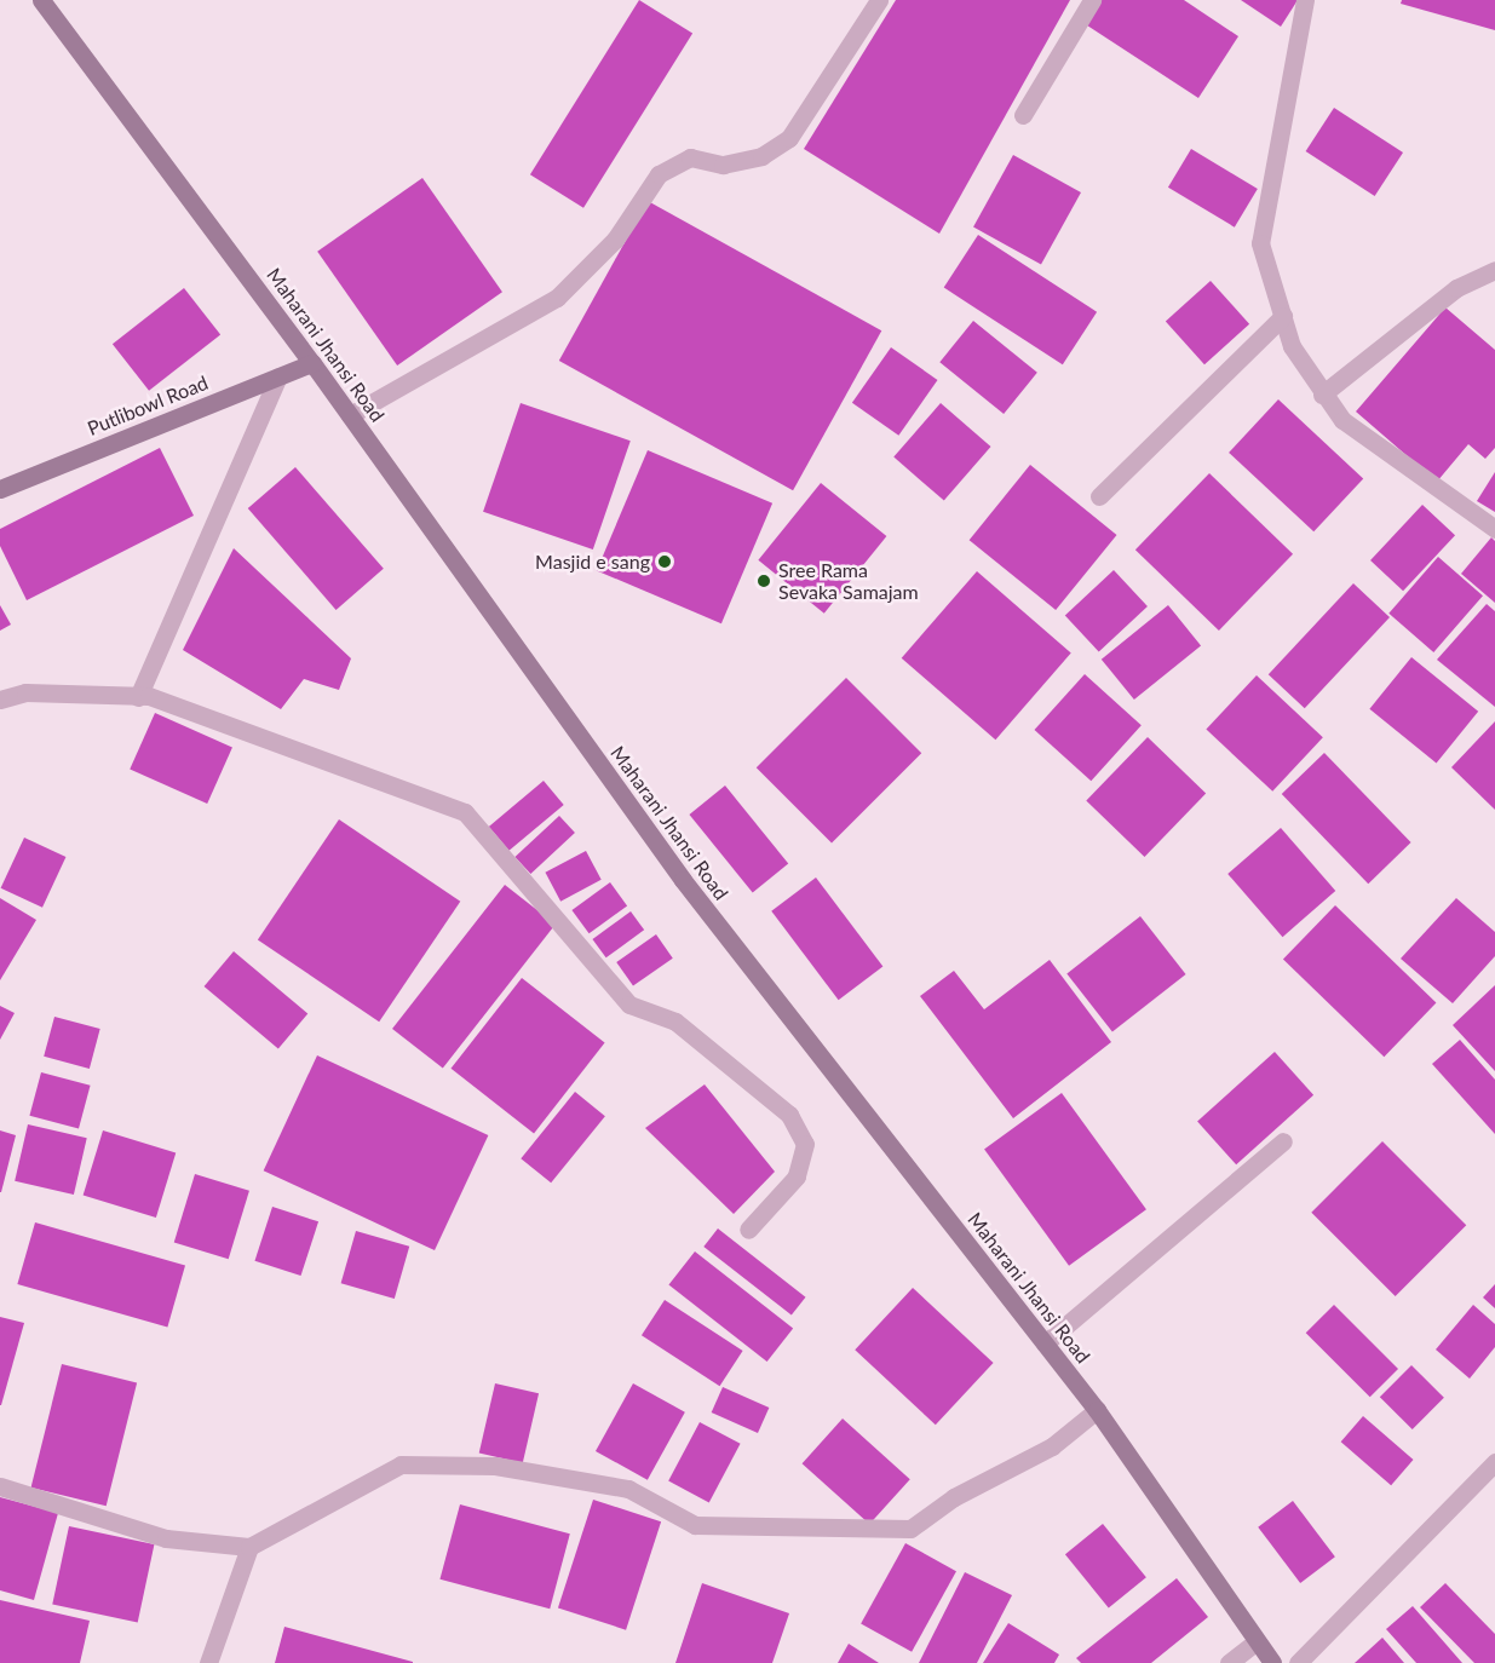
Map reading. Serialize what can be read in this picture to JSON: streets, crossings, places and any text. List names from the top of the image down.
{
  "streets": {
    "street": ["Maharani Jhansi Road", "Putlibowl Road"]
  },
  "crossings": [
    ["Maharani Jhansi Road", "Putlibowl Road"]
  ],
  "places": ["Masjid e sang", "Sree Rama Sevaka Samajam"]
}
